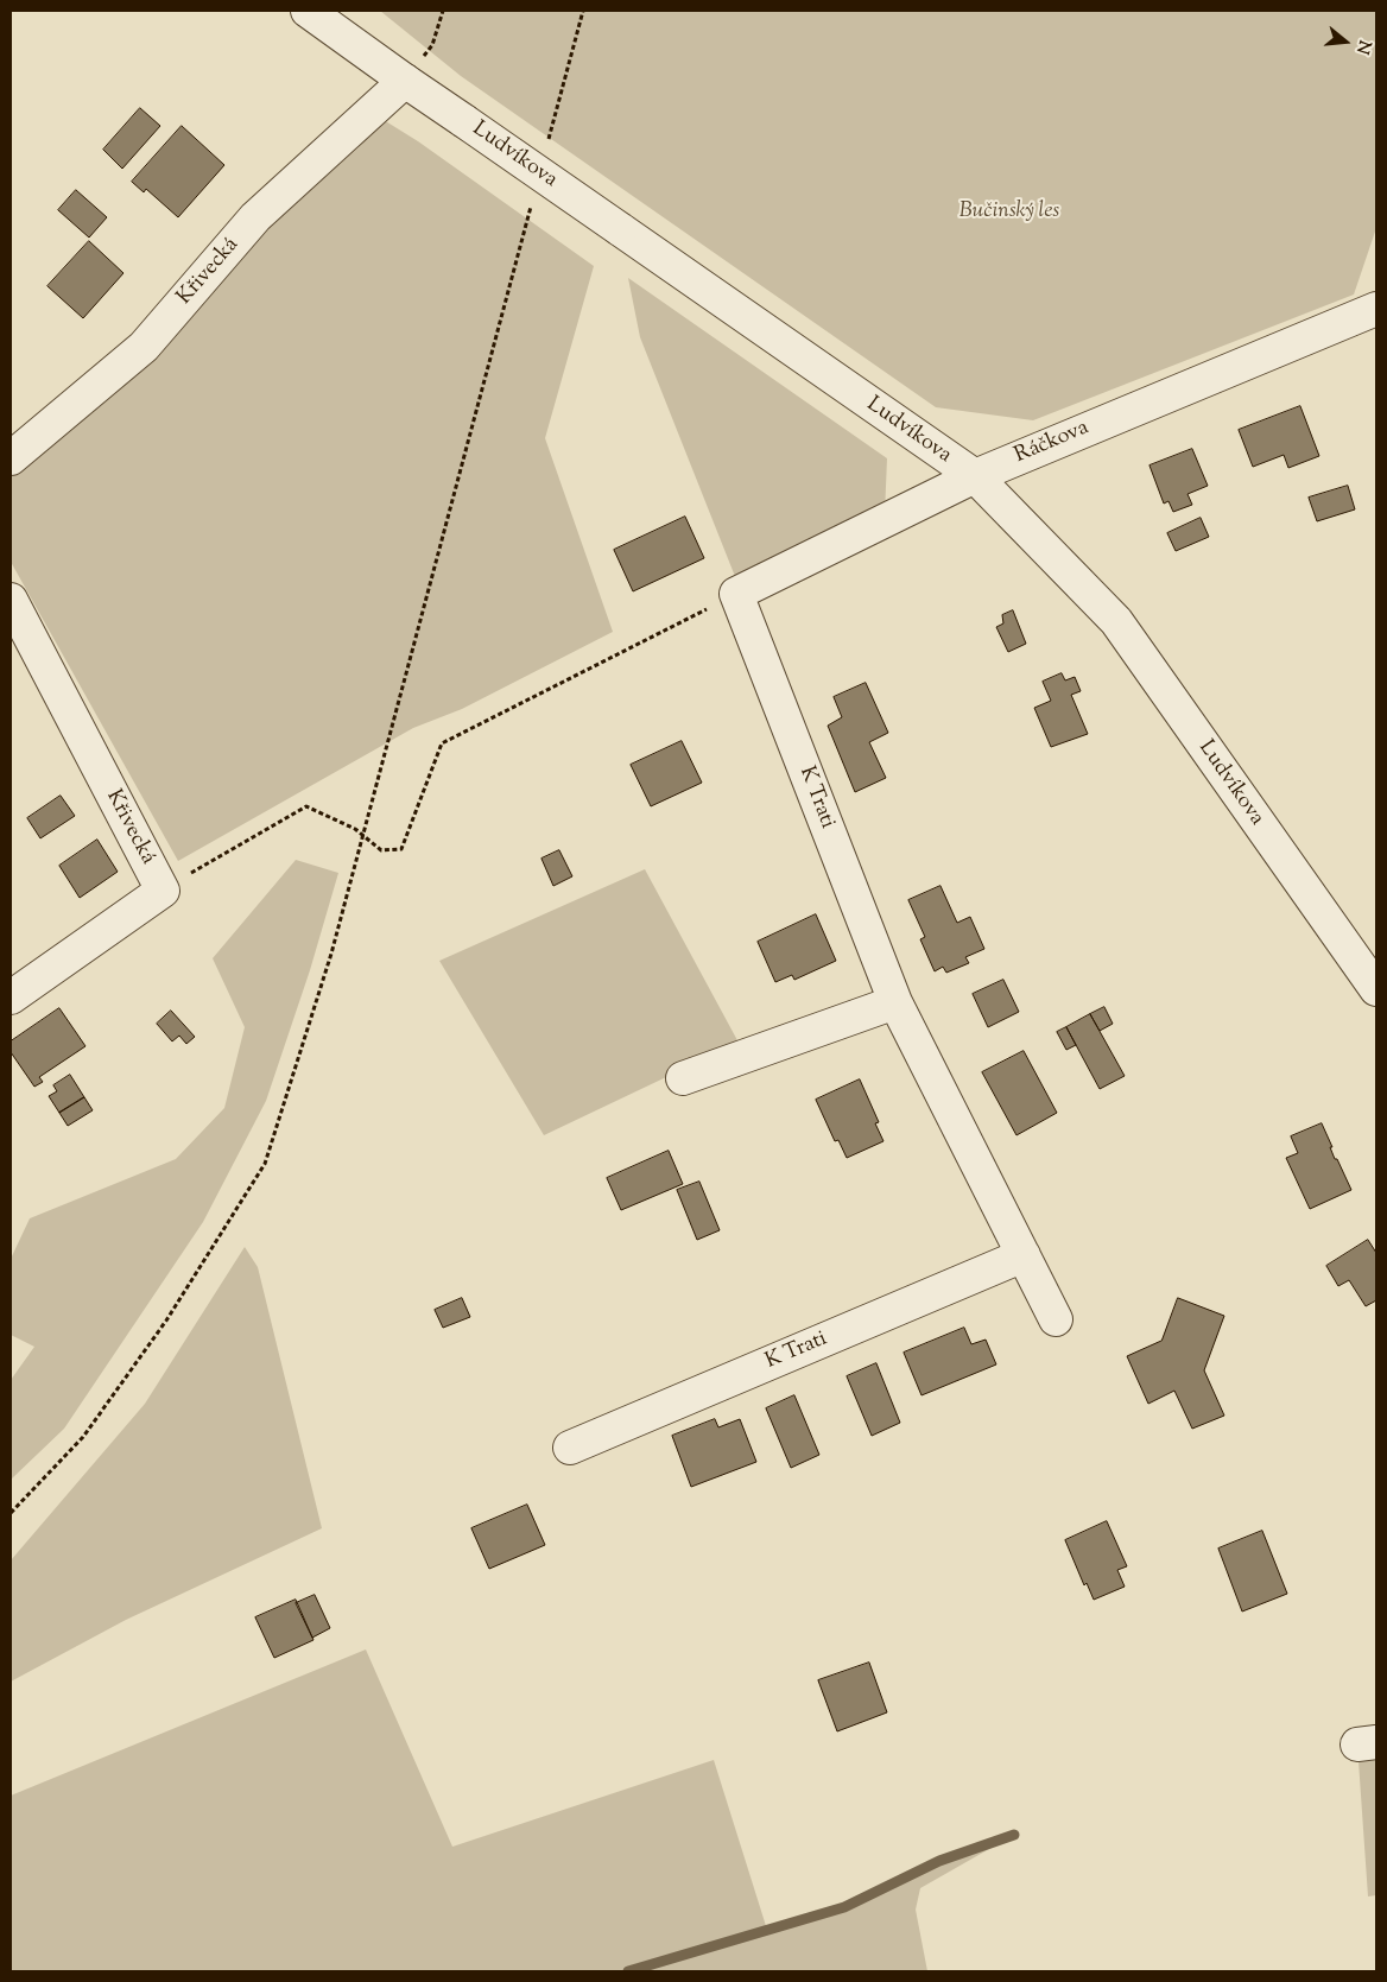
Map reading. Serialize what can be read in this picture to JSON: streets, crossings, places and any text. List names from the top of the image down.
{
  "streets": {
    "street": [
      "Ludvíkova",
      "Křivecká",
      "Ráčkova",
      "K Trati"
    ]
  },
  "crossings": [
    ["Ludvíkova", "Křivecká"],
    ["Ludvíkova", "Ráčkova"],
    ["Ráčkova", "K Trati"]
  ],
  "parks": ["Bučinský les"],
  "north": "right"
}
